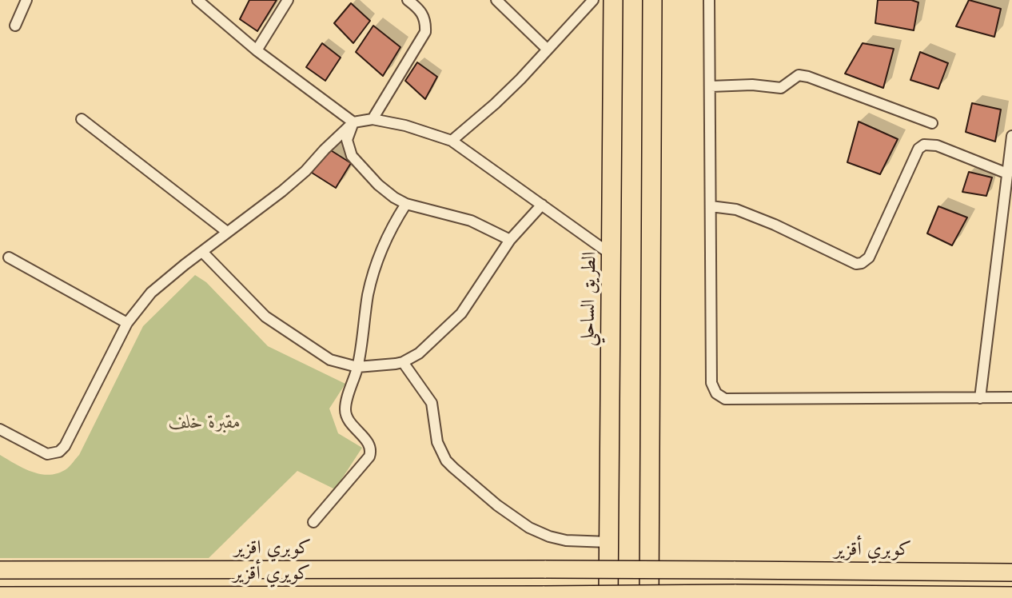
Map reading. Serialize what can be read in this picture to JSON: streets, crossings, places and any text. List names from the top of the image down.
{
  "streets": {
    "highway": ["الطريق الساحلي"],
    "main road": ["كوبري اقزير", "كوبري أقزير", "كويري أقزير"]
  },
  "crossings": [
    ["كوبري اقزير", "كوبري أقزير"]
  ],
  "parks": ["مقبرة خلف"]
}
